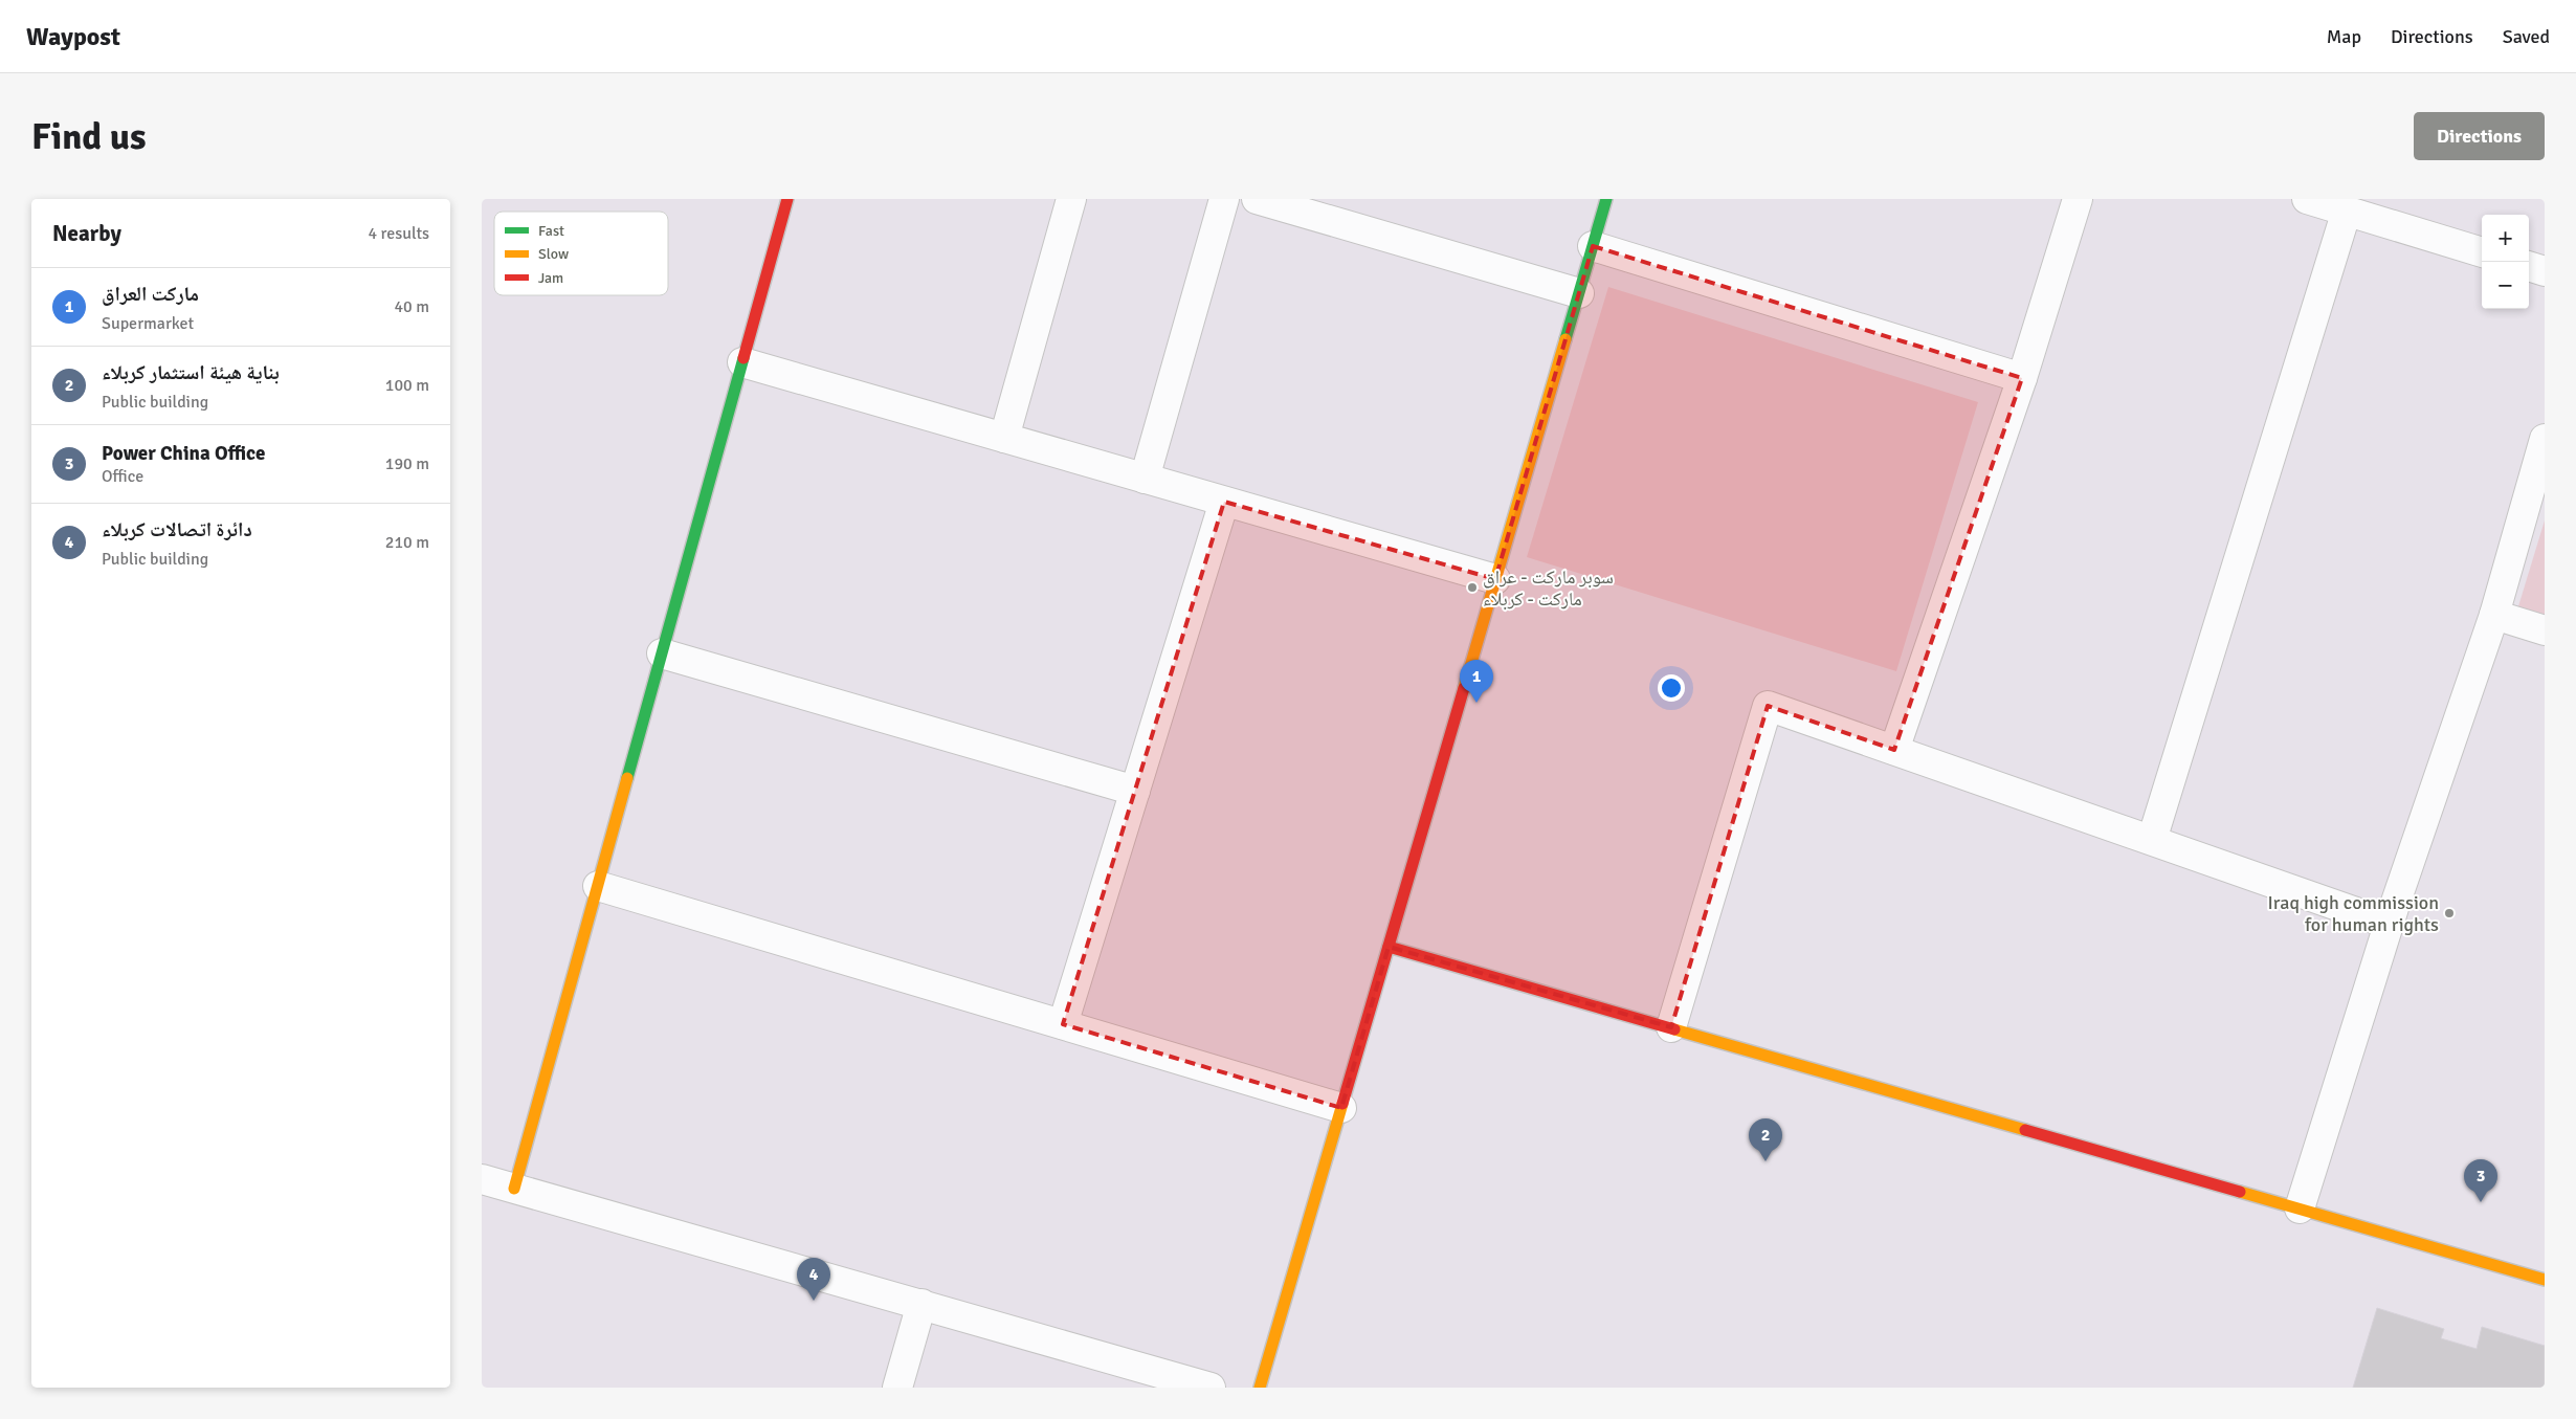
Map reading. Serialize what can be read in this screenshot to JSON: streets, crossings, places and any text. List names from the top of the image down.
{
  "places": ["سوبر ماركت - عراق ماركت - كربلاء", "Iraq high commission for human rights"],
  "legend": ["Fast", "Slow", "Jam"],
  "page": {
    "header": "Waypost",
    "nav": ["Map", "Directions", "Saved"],
    "buttons": "Directions",
    "title": "Find us",
    "heading": ["Nearby", "4 results"],
    "map_buttons": ["+", "−"],
    "list": [
      {
        "mark": "1",
        "name": "ماركت العراق",
        "note": "Supermarket",
        "value": "40 m"
      },
      {
        "mark": "2",
        "name": "بناية هيئة استثمار كربلاء",
        "note": "Public building",
        "value": "100 m"
      },
      {
        "mark": "3",
        "name": "Power China Office",
        "note": "Office",
        "value": "190 m"
      },
      {
        "mark": "4",
        "name": "دائرة اتصالات كربلاء",
        "note": "Public building",
        "value": "210 m"
      }
    ],
    "pins": [
      "1",
      "2",
      "3",
      "4"
    ]
  }
}
